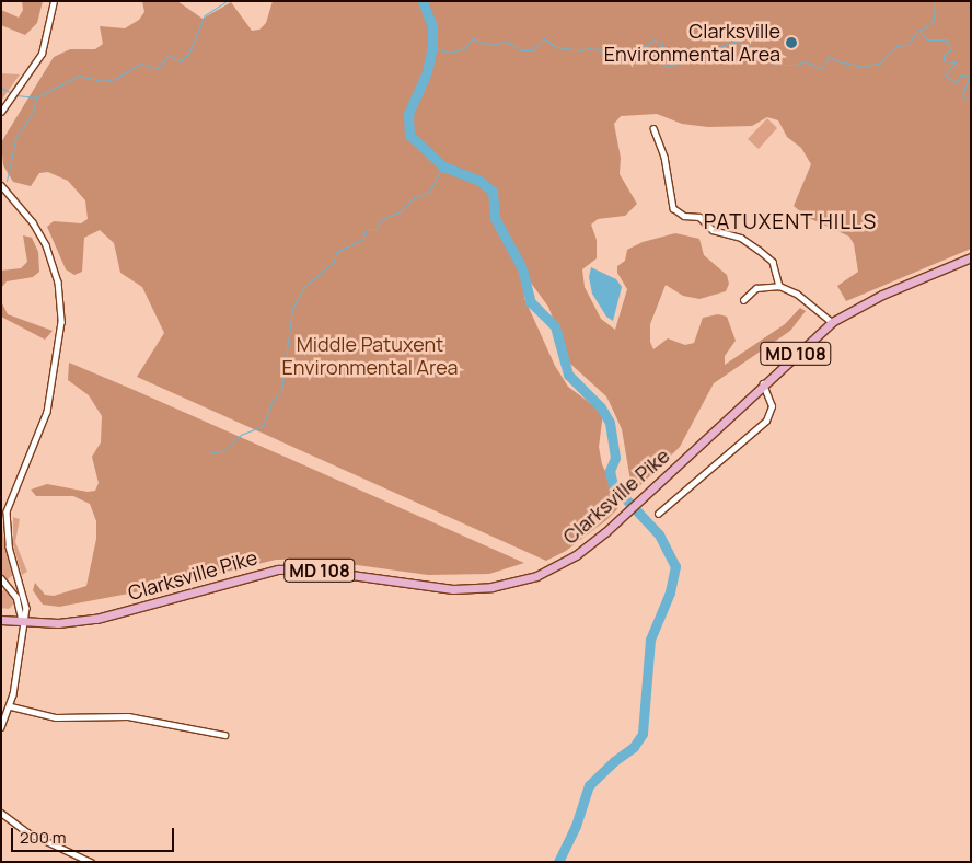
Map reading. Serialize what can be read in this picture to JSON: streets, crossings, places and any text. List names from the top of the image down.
{
  "streets": {
    "main road": ["MD 108", "Clarksville Pike"]
  },
  "districts": ["PATUXENT HILLS"],
  "parks": ["Middle Patuxent Environmental Area"],
  "places": ["Clarksville Environmental Area"],
  "scale_bar": "200 m"
}
